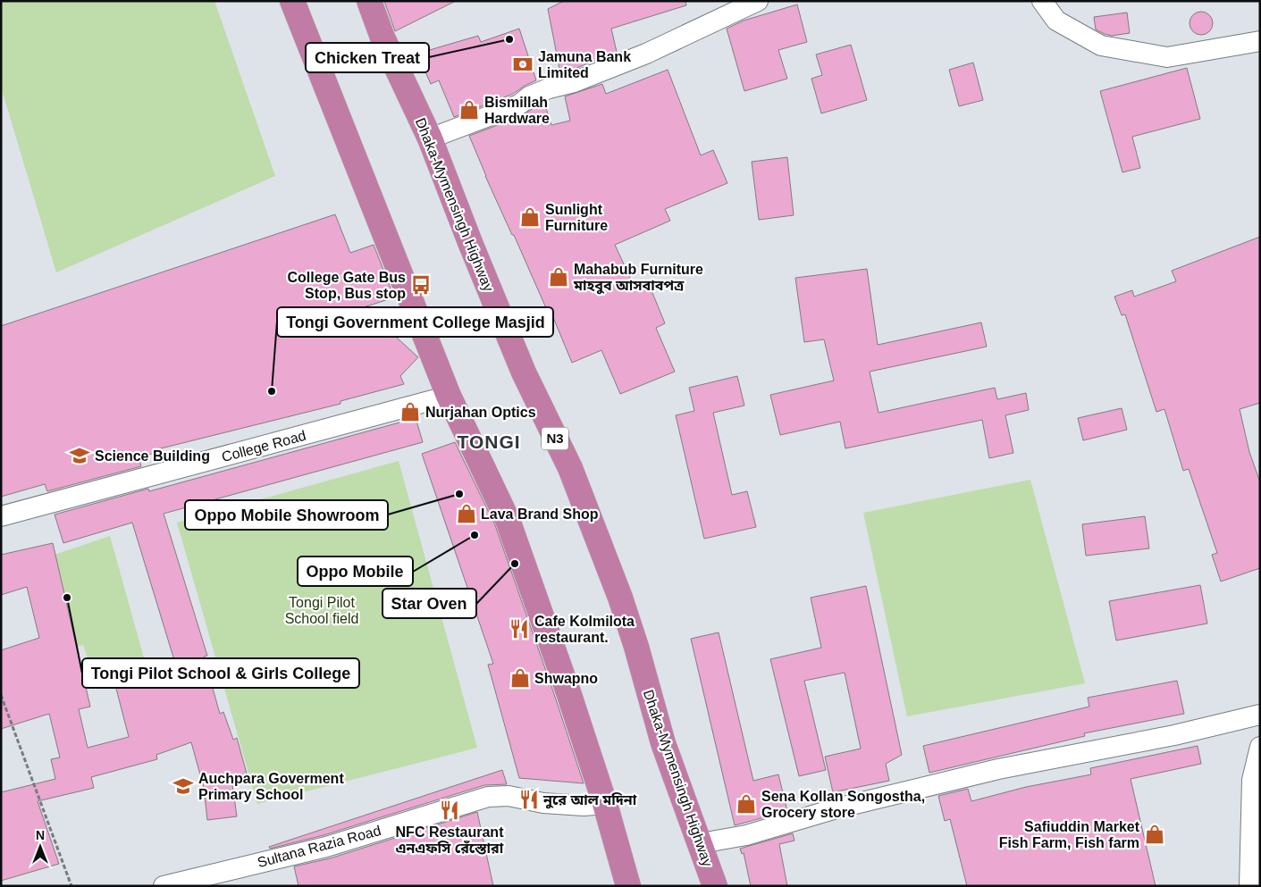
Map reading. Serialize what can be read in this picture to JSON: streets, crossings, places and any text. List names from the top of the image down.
{
  "streets": {
    "highway": ["Dhaka-Mymensingh Highway", "N3"],
    "street": ["College Road", "Sultana Razia Road"]
  },
  "districts": ["TONGI"],
  "parks": ["Tongi Pilot School field"],
  "places": {
    "other": [
      "Chicken Treat",
      "Tongi Government College Masjid",
      "Oppo Mobile Showroom",
      "Oppo Mobile",
      "Star Oven",
      "Tongi Pilot School & Girls College"
    ],
    "bank": ["Jamuna Bank Limited"],
    "shop": [
      "Bismillah Hardware",
      "Sunlight Furniture",
      "Mahabub Furniture মাহবুব আসবাবপত্র",
      "Nurjahan Optics",
      "Lava Brand Shop",
      "Shwapno",
      "Sena Kollan Songostha, Grocery store",
      "Safiuddin Market Fish Farm, Fish farm"
    ],
    "bus stop": ["College Gate Bus Stop, Bus stop"],
    "school or university": ["Science Building", "Auchpara Goverment Primary School"],
    "restaurant": ["Cafe Kolmilota restaurant.", "নুরে আল মদিনা", "NFC Restaurant এনএফসি রেঁস্তোরা"]
  },
  "north": "top"
}
